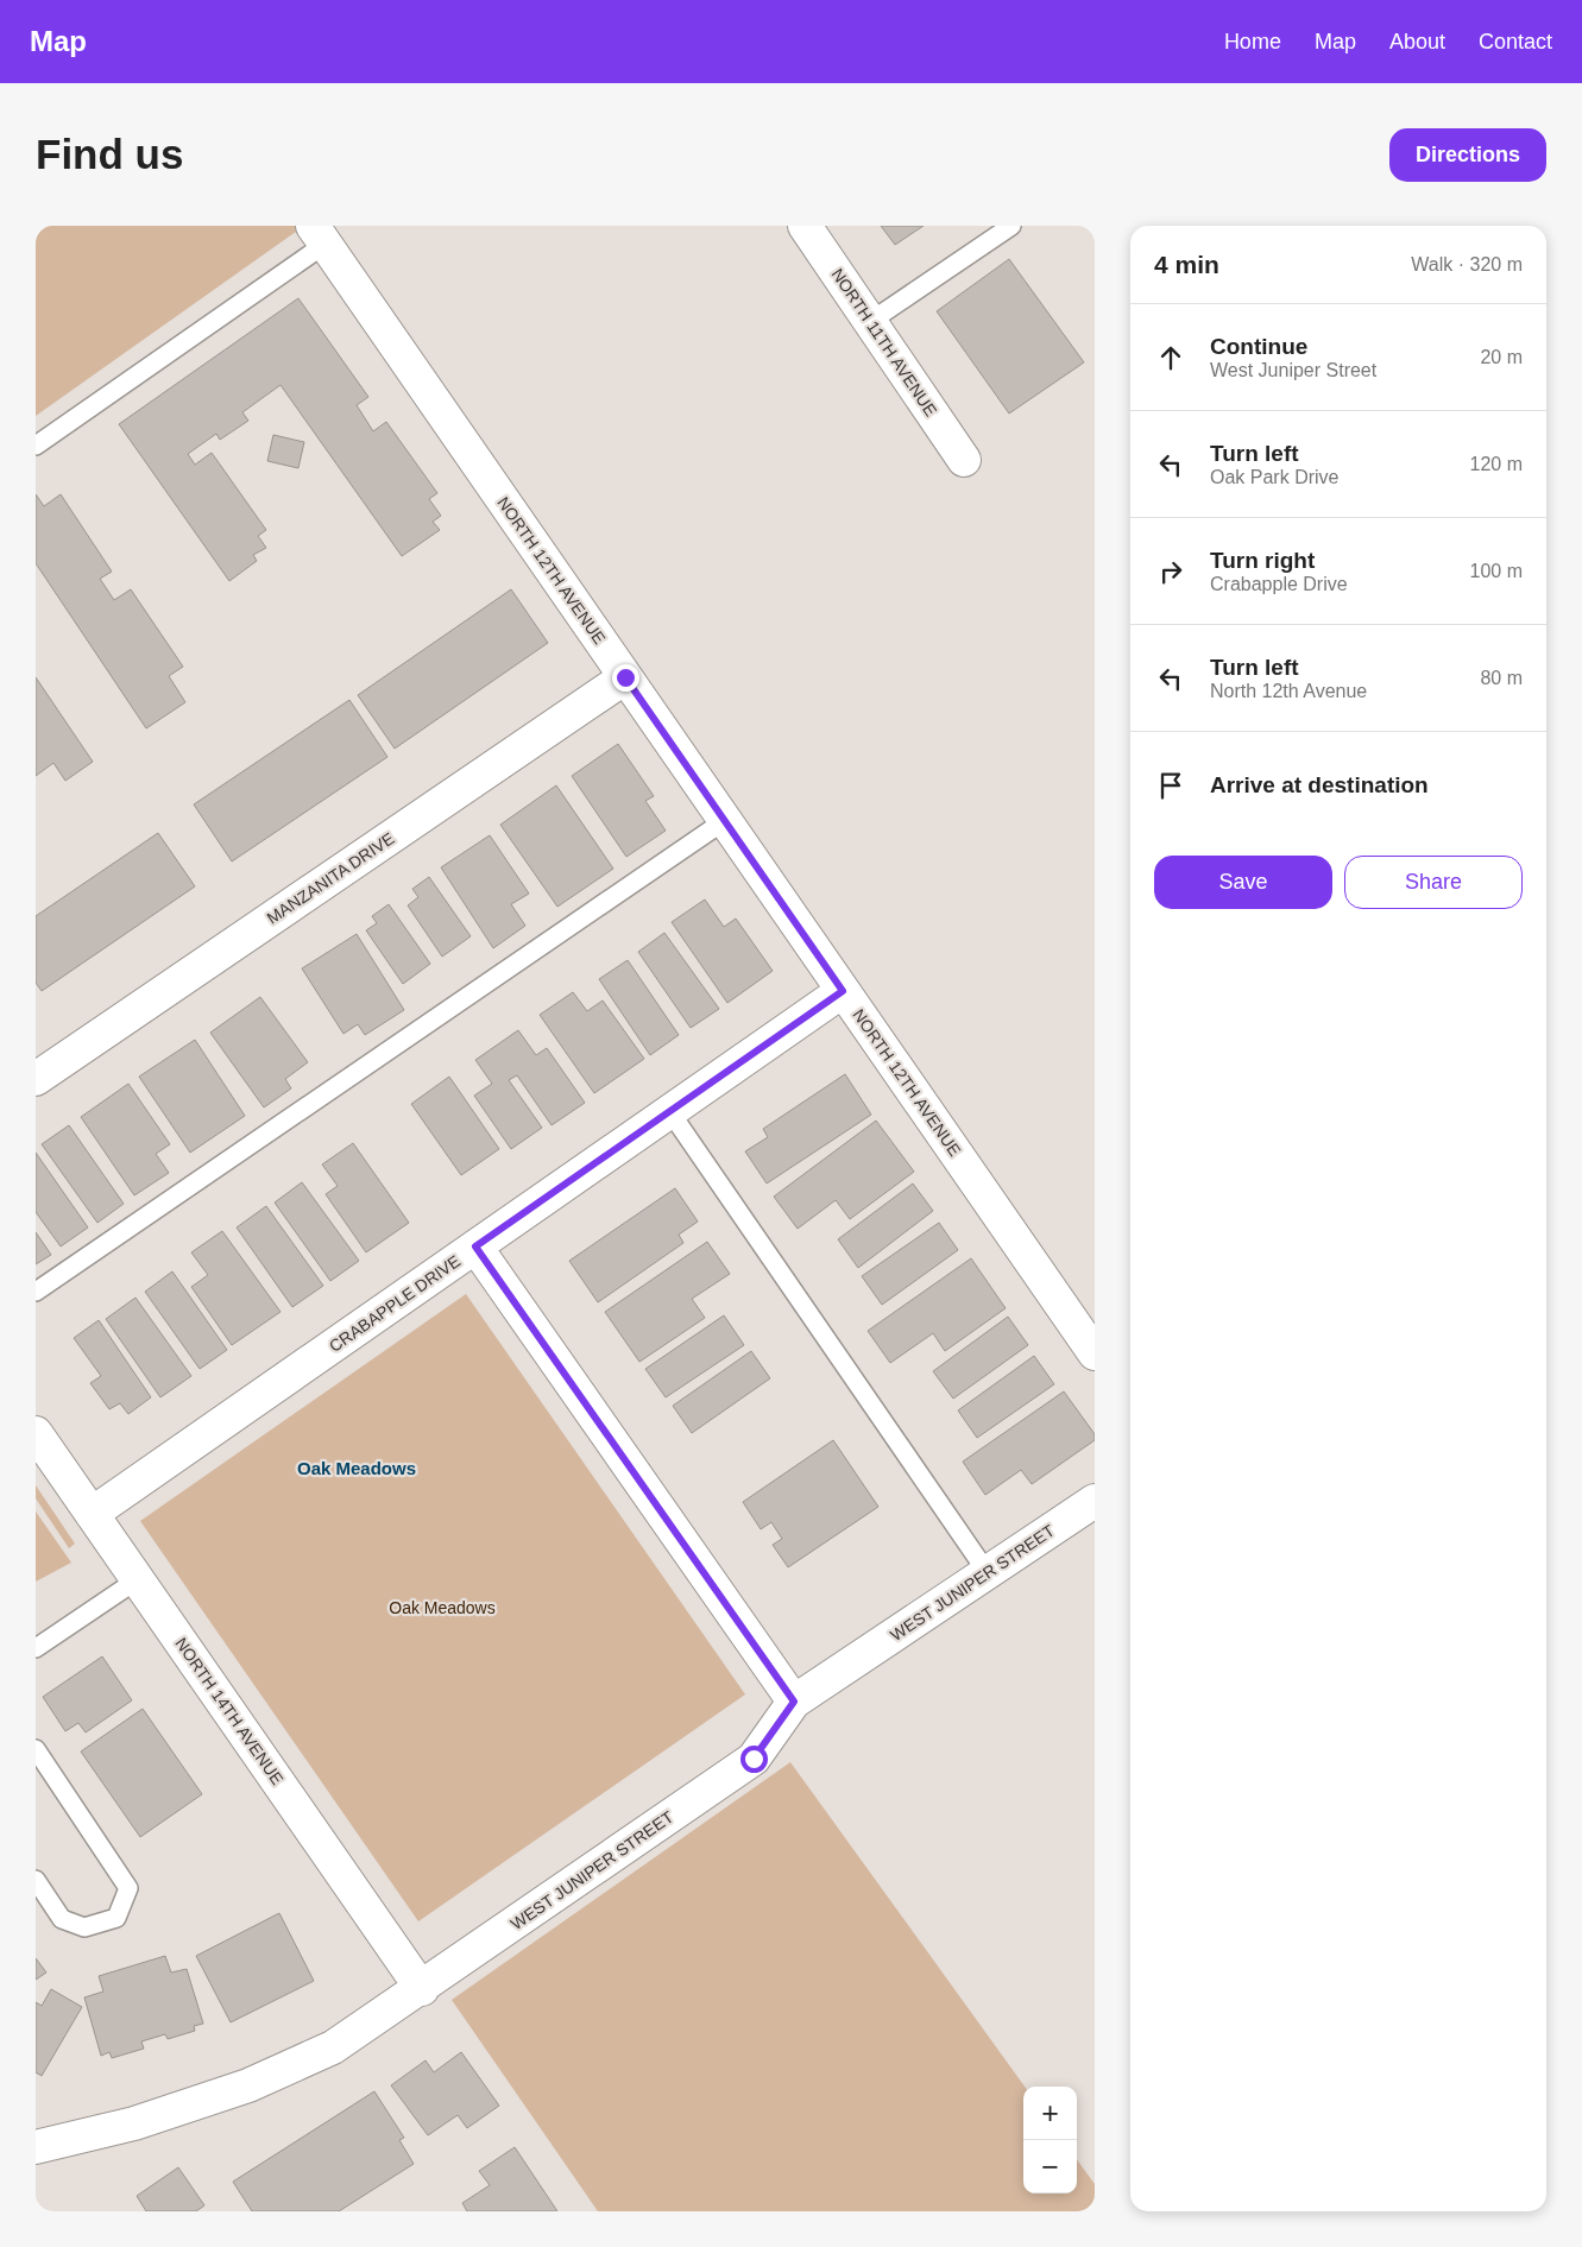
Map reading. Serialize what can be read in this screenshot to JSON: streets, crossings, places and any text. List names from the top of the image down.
{
  "streets": {
    "street": [
      "NORTH 11TH AVENUE",
      "NORTH 12TH AVENUE",
      "MANZANITA DRIVE",
      "CRABAPPLE DRIVE",
      "WEST JUNIPER STREET",
      "NORTH 14TH AVENUE"
    ]
  },
  "crossings": [
    ["NORTH 12TH AVENUE", "MANZANITA DRIVE"],
    ["NORTH 12TH AVENUE", "CRABAPPLE DRIVE"],
    ["CRABAPPLE DRIVE", "NORTH 14TH AVENUE"],
    ["WEST JUNIPER STREET", "NORTH 14TH AVENUE"]
  ],
  "districts": ["Oak Meadows"],
  "parks": ["Oak Meadows"],
  "page": {
    "header": "Map",
    "nav": [
      "Home",
      "Map",
      "About",
      "Contact"
    ],
    "buttons": [
      "Directions",
      ["Save", "Share"]
    ],
    "title": "Find us",
    "heading": ["4 min", "Walk · 320 m"],
    "list": [
      ["Continue", "West Juniper Street", "20 m"],
      ["Turn left", "Oak Park Drive", "120 m"],
      ["Turn right", "Crabapple Drive", "100 m"],
      ["Turn left", "North 12th Avenue", "80 m"],
      "Arrive at destination"
    ],
    "map_buttons": ["+", "−"]
  }
}
